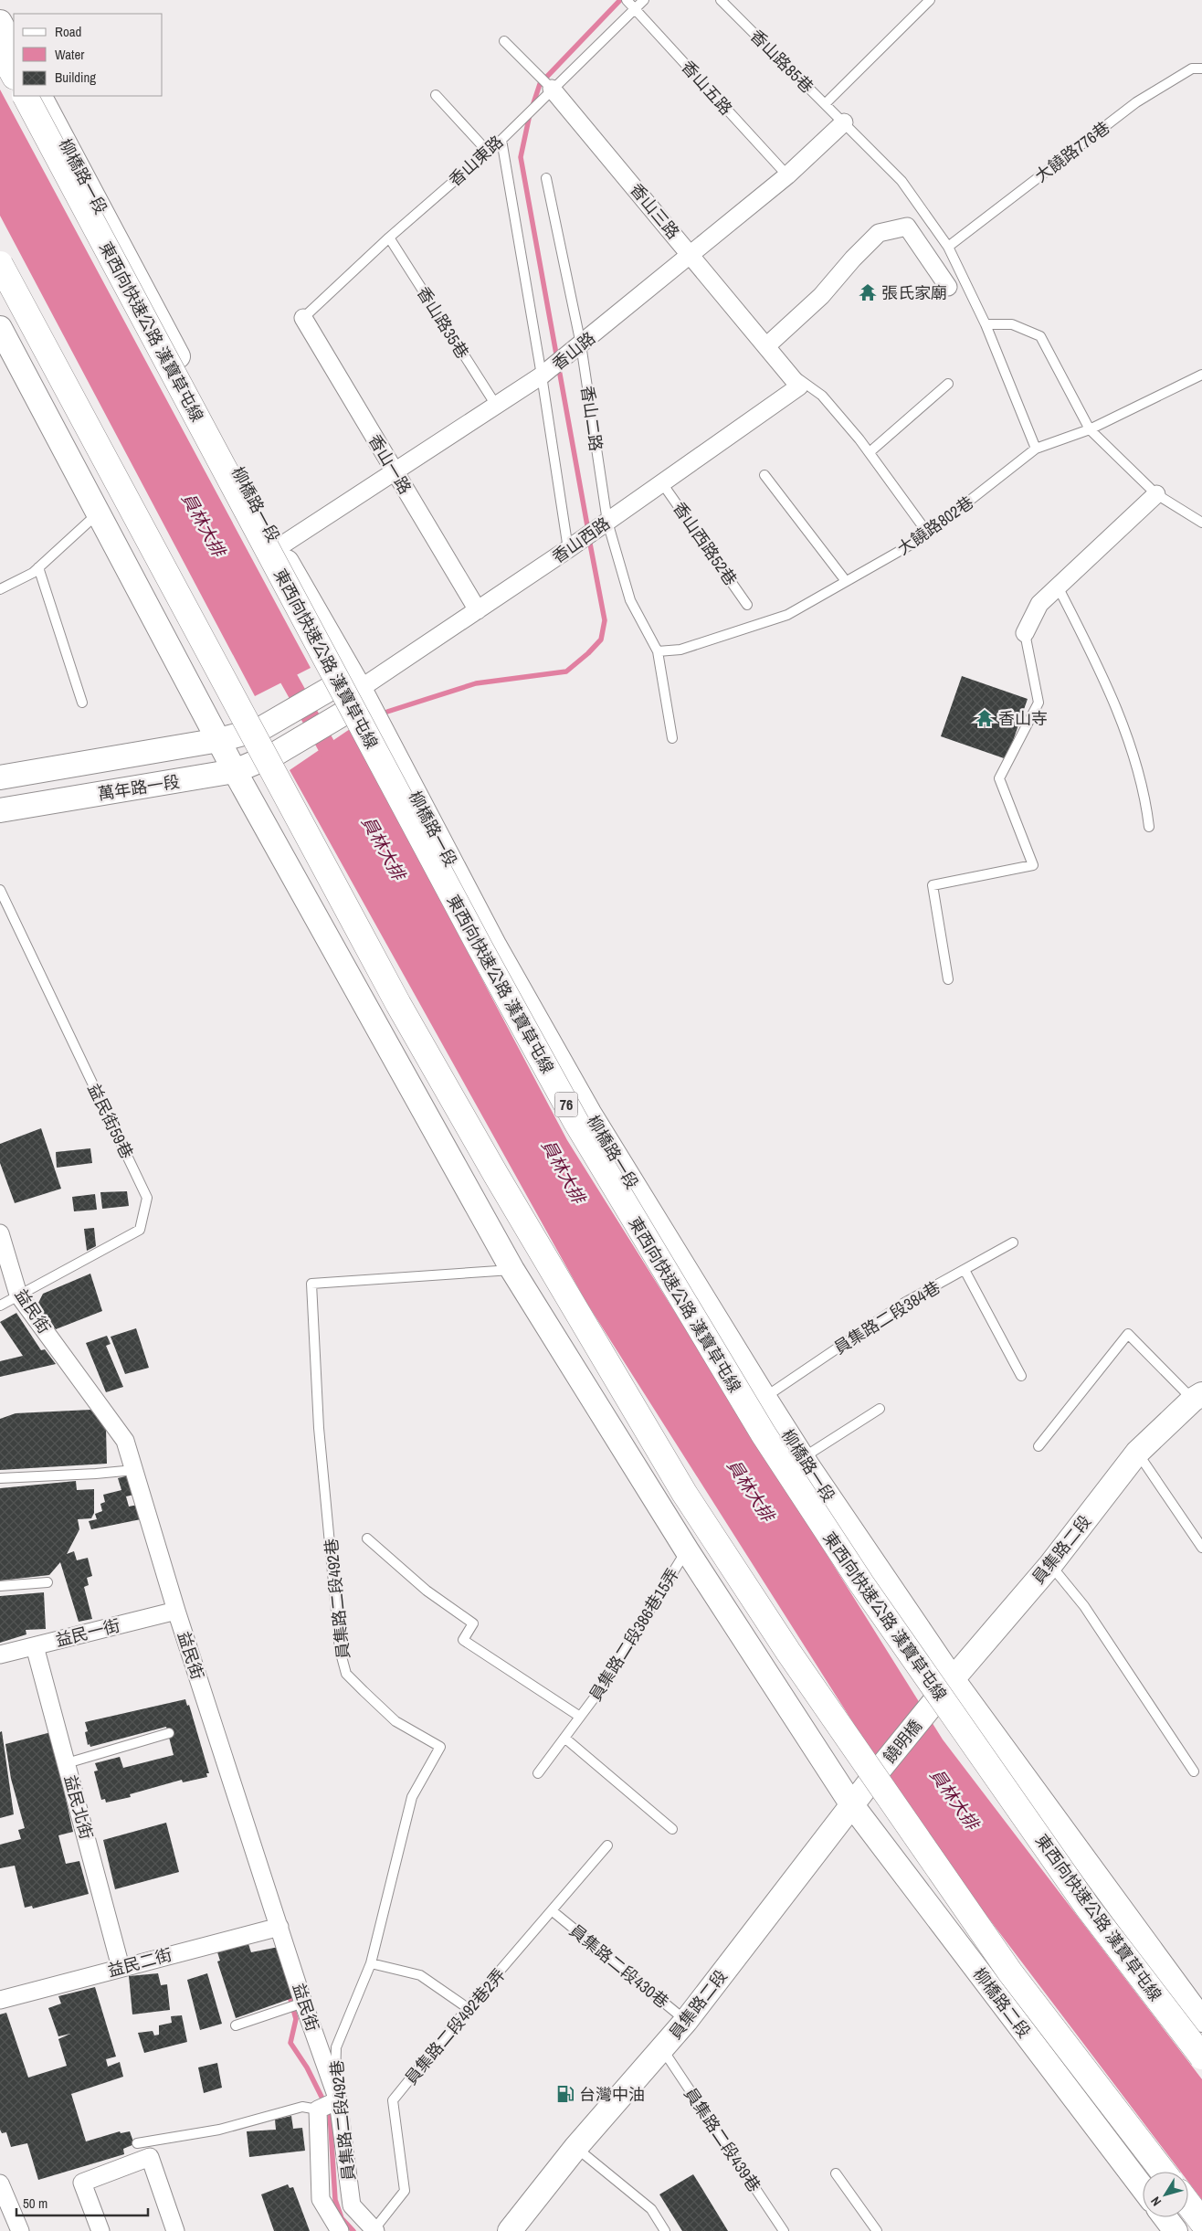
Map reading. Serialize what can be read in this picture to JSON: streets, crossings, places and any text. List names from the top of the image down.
{
  "streets": {
    "highway": ["東西向快速公路 漢寶草屯線", "76"],
    "main road": [
      "柳橋路一段",
      "萬年路一段",
      "員集路二段",
      "饒明橋",
      "柳橋路二段"
    ],
    "street": [
      "香山三路",
      "香山路",
      "香山一路",
      "香山西路",
      "益民街",
      "員集路二段492巷",
      "益民一街",
      "益民北街",
      "益民二街"
    ],
    "lane": [
      "香山路85巷",
      "香山五路",
      "大饒路776巷",
      "香山東路",
      "香山路35巷",
      "香山二路",
      "大饒路802巷",
      "香山西路52巷",
      "益民街59巷",
      "員集路二段384巷",
      "員集路二段386巷15弄",
      "員集路二段430巷",
      "員集路二段492巷2弄",
      "員集路二段439巷"
    ]
  },
  "crossings": [
    ["香山路85巷", "大饒路776巷"],
    ["香山路85巷", "香山路"],
    ["香山路85巷", "大饒路802巷"],
    ["香山五路", "香山東路"],
    ["香山五路", "香山路"],
    ["香山東路", "香山三路"],
    ["香山東路", "香山路35巷"],
    ["香山東路", "香山一路"],
    ["柳橋路一段", "香山路"],
    ["柳橋路一段", "香山西路"],
    ["柳橋路一段", "萬年路一段"],
    ["柳橋路一段", "員集路二段384巷"],
    ["柳橋路一段", "員集路二段"],
    ["香山三路", "香山路"],
    ["香山三路", "香山西路"],
    ["香山路35巷", "香山路"],
    ["香山路", "香山二路"],
    ["香山路", "香山一路"],
    ["香山二路", "大饒路802巷"],
    ["香山二路", "香山西路"],
    ["香山一路", "香山西路"],
    ["香山西路", "香山西路52巷"],
    ["香山西路", "萬年路一段"],
    ["益民街59巷", "益民街"],
    ["益民街", "員集路二段492巷"],
    ["益民街", "益民一街"],
    ["益民街", "益民二街"],
    ["員集路二段", "饒明橋"],
    ["員集路二段", "員集路二段430巷"],
    ["員集路二段", "柳橋路二段"],
    ["員集路二段", "員集路二段439巷"],
    ["員集路二段492巷", "員集路二段492巷2弄"],
    ["益民一街", "益民北街"],
    ["益民北街", "益民二街"],
    ["員集路二段430巷", "員集路二段492巷2弄"]
  ],
  "water": ["員林大排"],
  "places": {
    "temple": ["張氏家廟", "香山寺"],
    "fuel station": ["台灣中油"]
  },
  "legend": ["Road", "Water", "Building"],
  "scale_bar": "50 m",
  "north": "bottom left"
}
